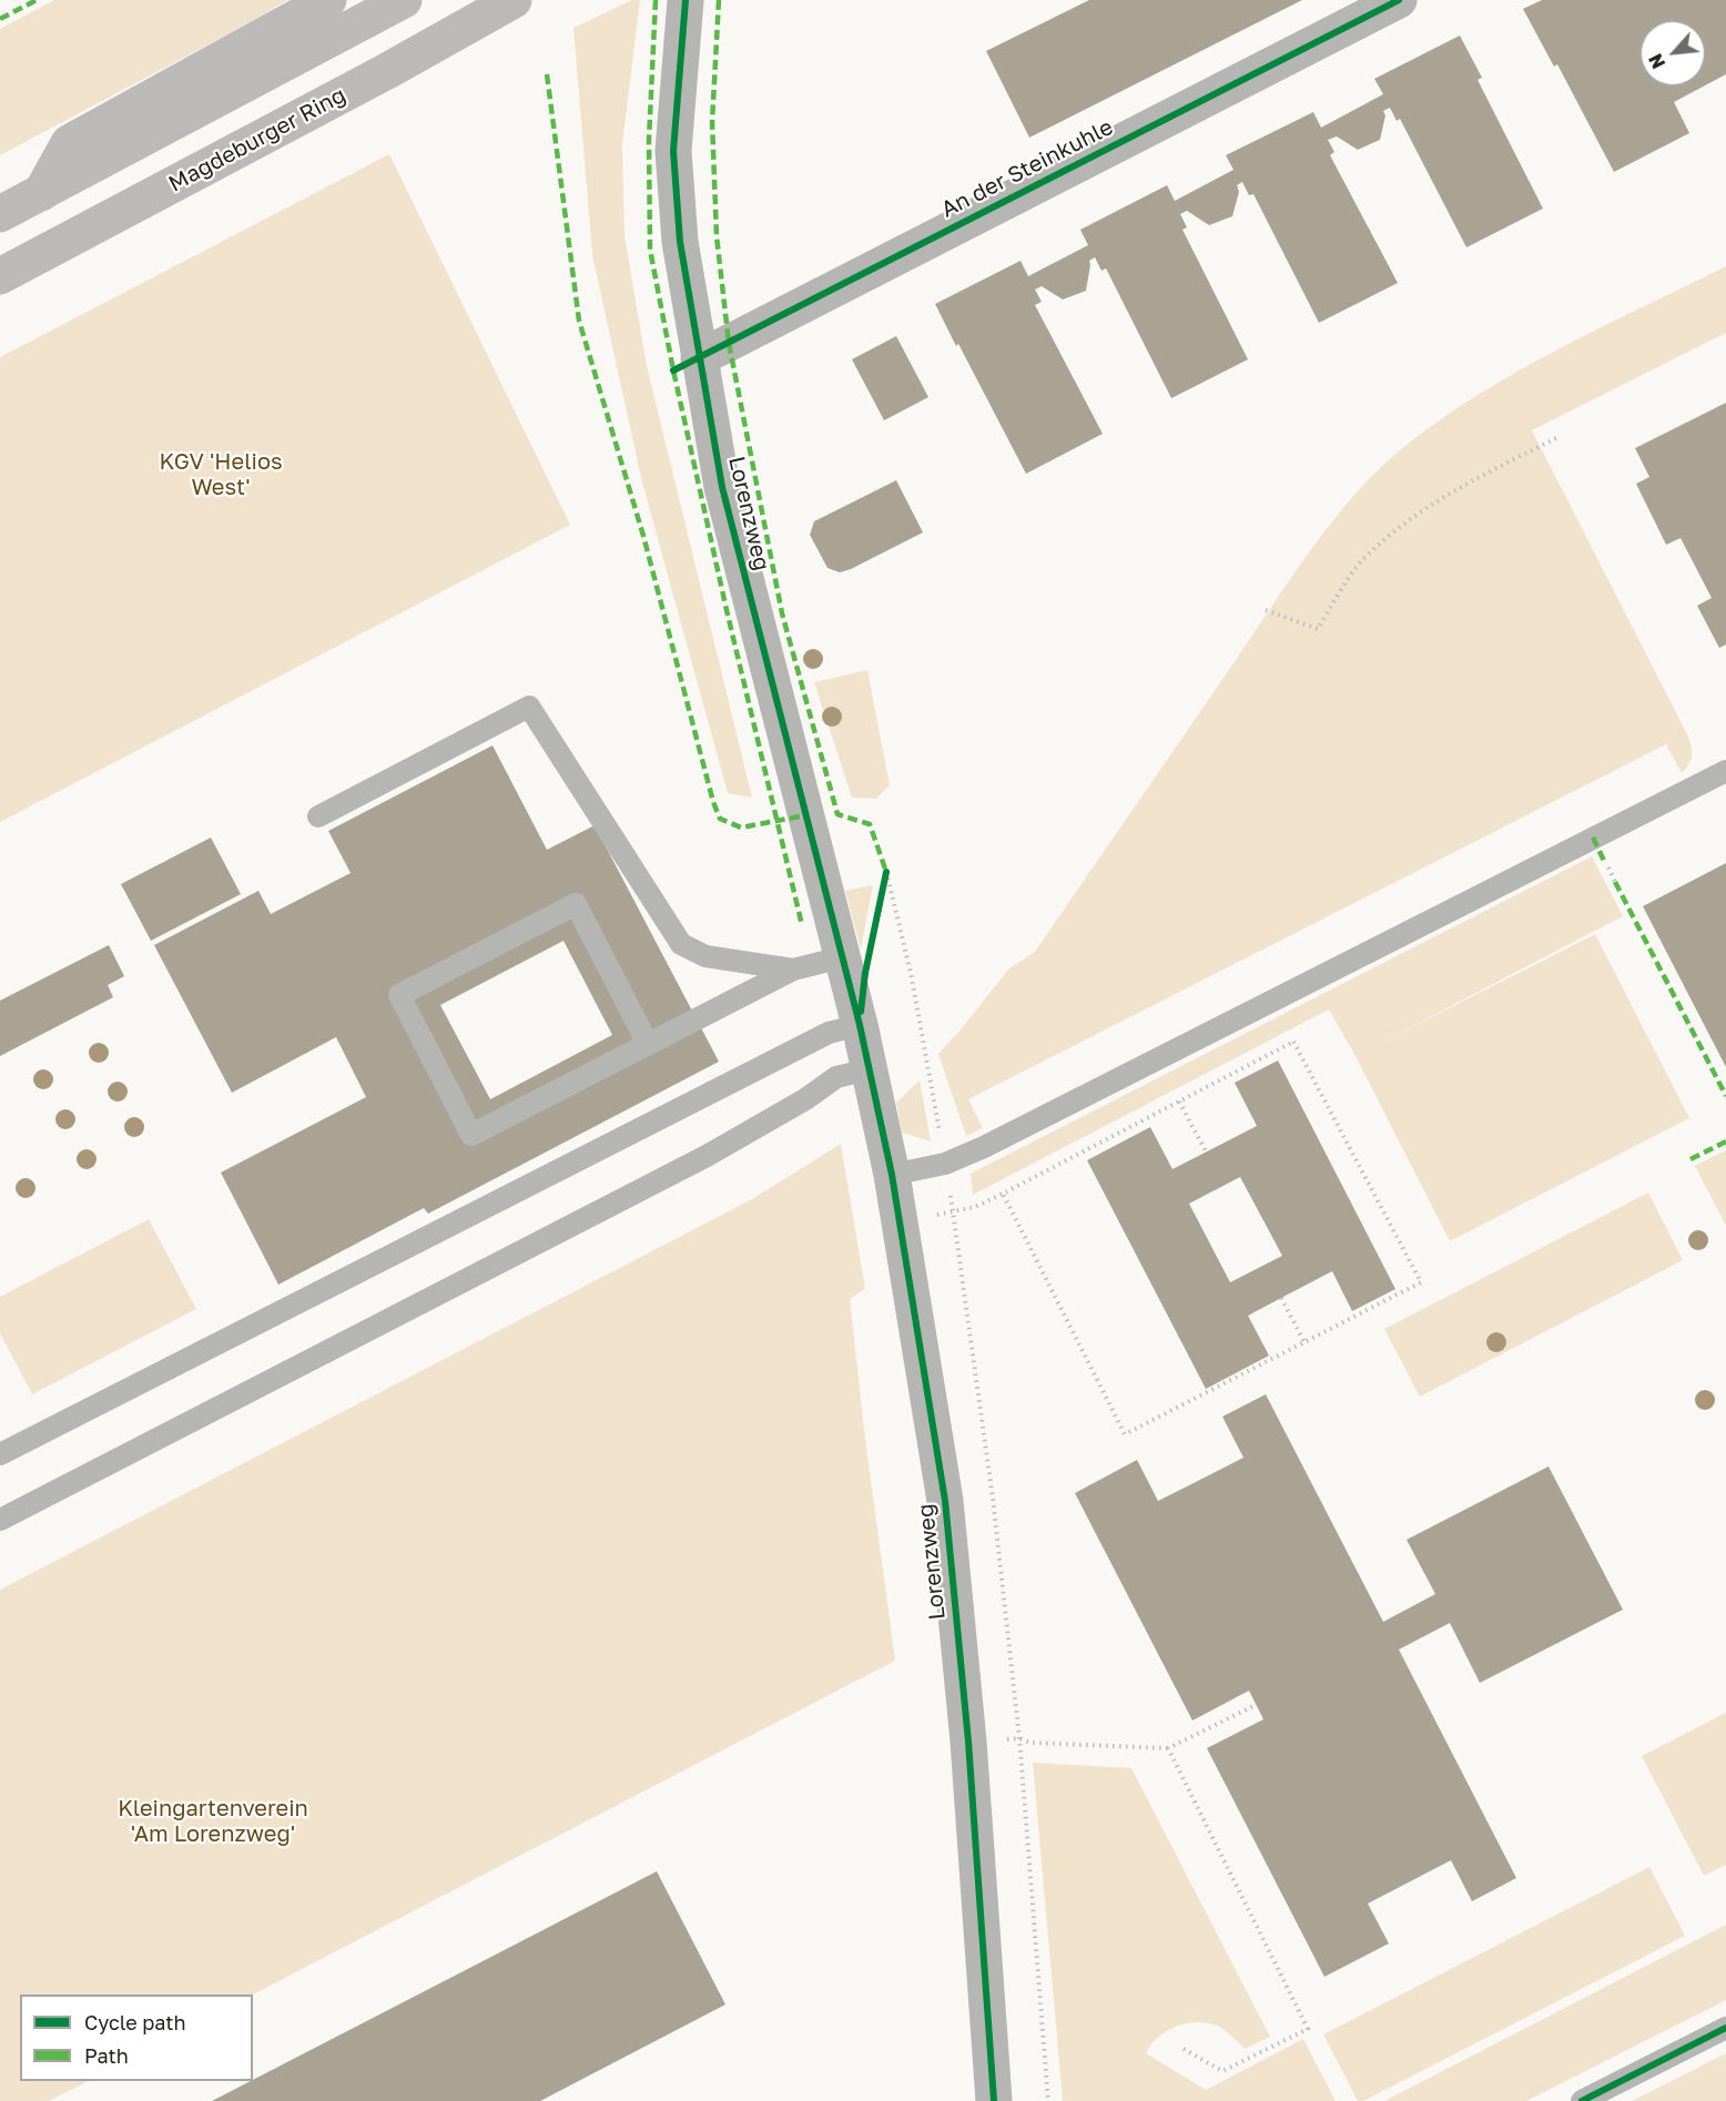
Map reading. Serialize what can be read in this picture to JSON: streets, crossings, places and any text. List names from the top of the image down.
{
  "streets": {
    "highway": ["Magdeburger Ring"],
    "street": ["An der Steinkuhle", "Lorenzweg"]
  },
  "crossings": [
    ["An der Steinkuhle", "Lorenzweg"]
  ],
  "parks": ["KGV 'Helios West'", "Kleingartenverein 'Am Lorenzweg'"],
  "legend": ["Cycle path", "Path"],
  "north": "bottom left"
}
